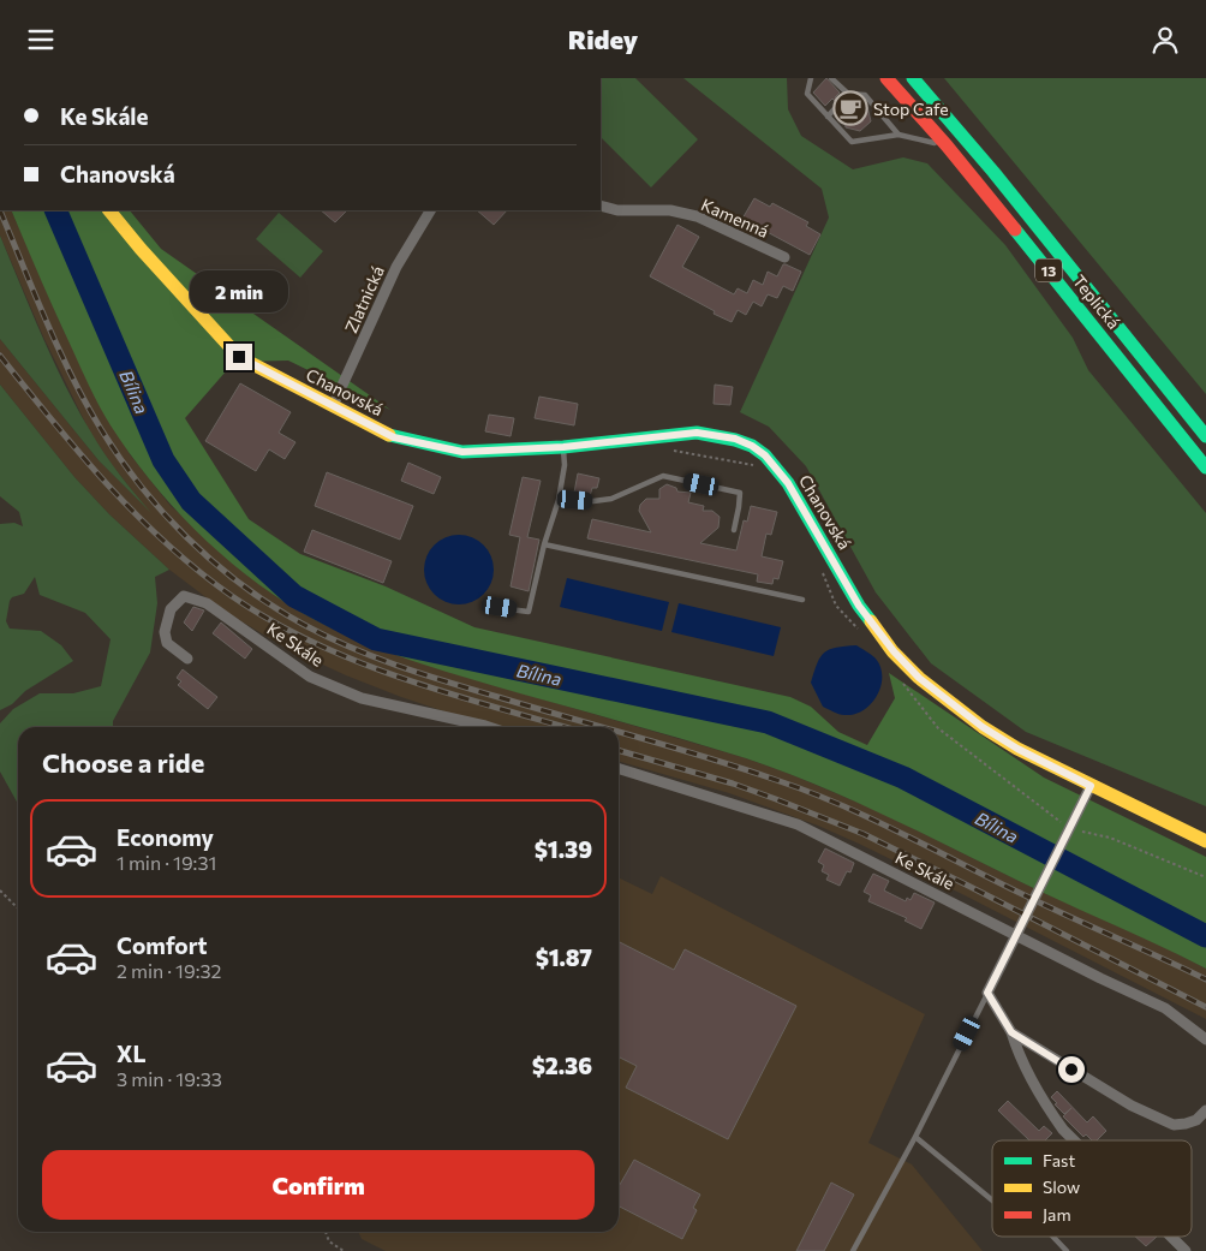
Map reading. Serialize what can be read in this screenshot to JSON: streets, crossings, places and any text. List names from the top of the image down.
{
  "streets": {
    "main road": ["13", "Teplická", "Chanovská"],
    "street": ["Kamenná", "Zlatnická", "Ke Skále"]
  },
  "crossings": [
    ["Zlatnická", "Chanovská"]
  ],
  "water": ["Bílina"],
  "places": {
    "cafe": ["Stop Cafe"]
  },
  "legend": ["Fast", "Slow", "Jam"],
  "page": {
    "header": "Ridey",
    "banner": ["Ke Skále", "Chanovská"],
    "bubble": "2 min",
    "heading": "Choose a ride",
    "list": [
      {
        "name": "Economy",
        "note": "1 min · 19:31",
        "value": "$1.39"
      },
      {
        "name": "Comfort",
        "note": "2 min · 19:32",
        "value": "$1.87"
      },
      {
        "name": "XL",
        "note": "3 min · 19:33",
        "value": "$2.36"
      }
    ],
    "buttons": "Confirm"
  }
}
